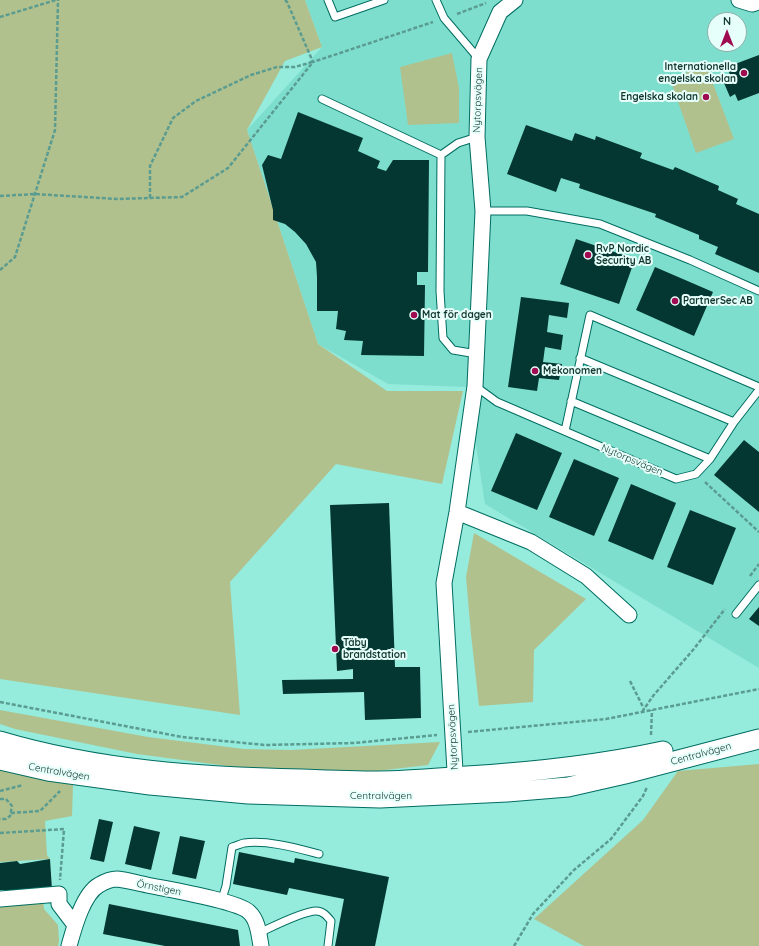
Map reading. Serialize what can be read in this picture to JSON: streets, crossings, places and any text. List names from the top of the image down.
{
  "streets": {
    "street": ["Nytorpsvägen", "Centralvägen", "Örnstigen"]
  },
  "crossings": [
    ["Nytorpsvägen", "Centralvägen"]
  ],
  "places": [
    "Internationella engelska skolan",
    "Engelska skolan",
    "RvP Nordic Security AB",
    "PartnerSec AB",
    "Mat för dagen",
    "Mekonomen",
    "Täby brandstation"
  ],
  "north": "top"
}
